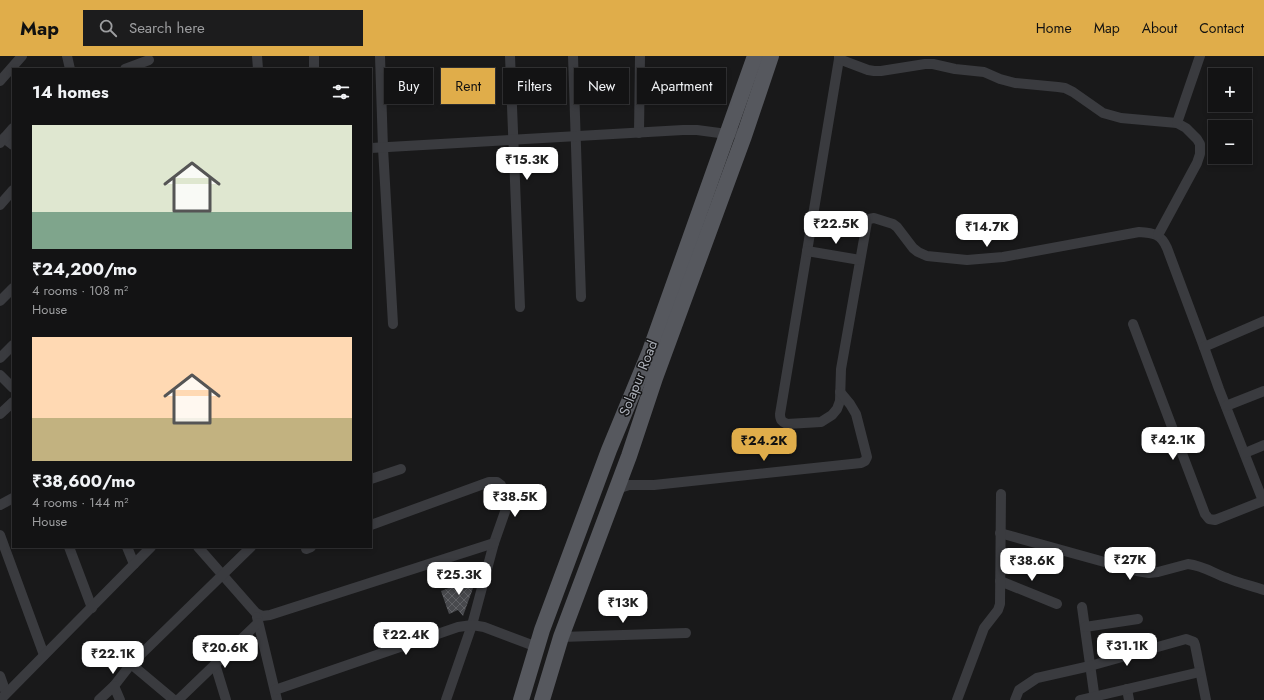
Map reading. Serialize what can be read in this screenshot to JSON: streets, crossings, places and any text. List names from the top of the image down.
{
  "streets": {
    "main road": ["Solapur Road"]
  },
  "page": {
    "header": "Map",
    "search": "Search here",
    "nav": [
      "Home",
      "Map",
      "About",
      "Contact"
    ],
    "map_buttons": ["+", "−"],
    "chip": [
      "Buy",
      "Rent",
      "Filters",
      "New",
      "Apartment"
    ],
    "heading": "14 homes",
    "list": [
      {
        "name": "₹24,200/mo",
        "note": "4 rooms · 108 m² · House"
      },
      {
        "name": "₹38,600/mo",
        "note": "4 rooms · 144 m² · House"
      }
    ],
    "price": [
      "₹15.3K",
      "₹22.5K",
      "₹14.7K",
      "₹42.1K",
      "₹24.2K",
      "₹38.5K",
      "₹27K",
      "₹38.6K",
      "₹25.3K",
      "₹13K",
      "₹22.4K",
      "₹31.1K",
      "₹20.6K",
      "₹22.1K"
    ]
  }
}
